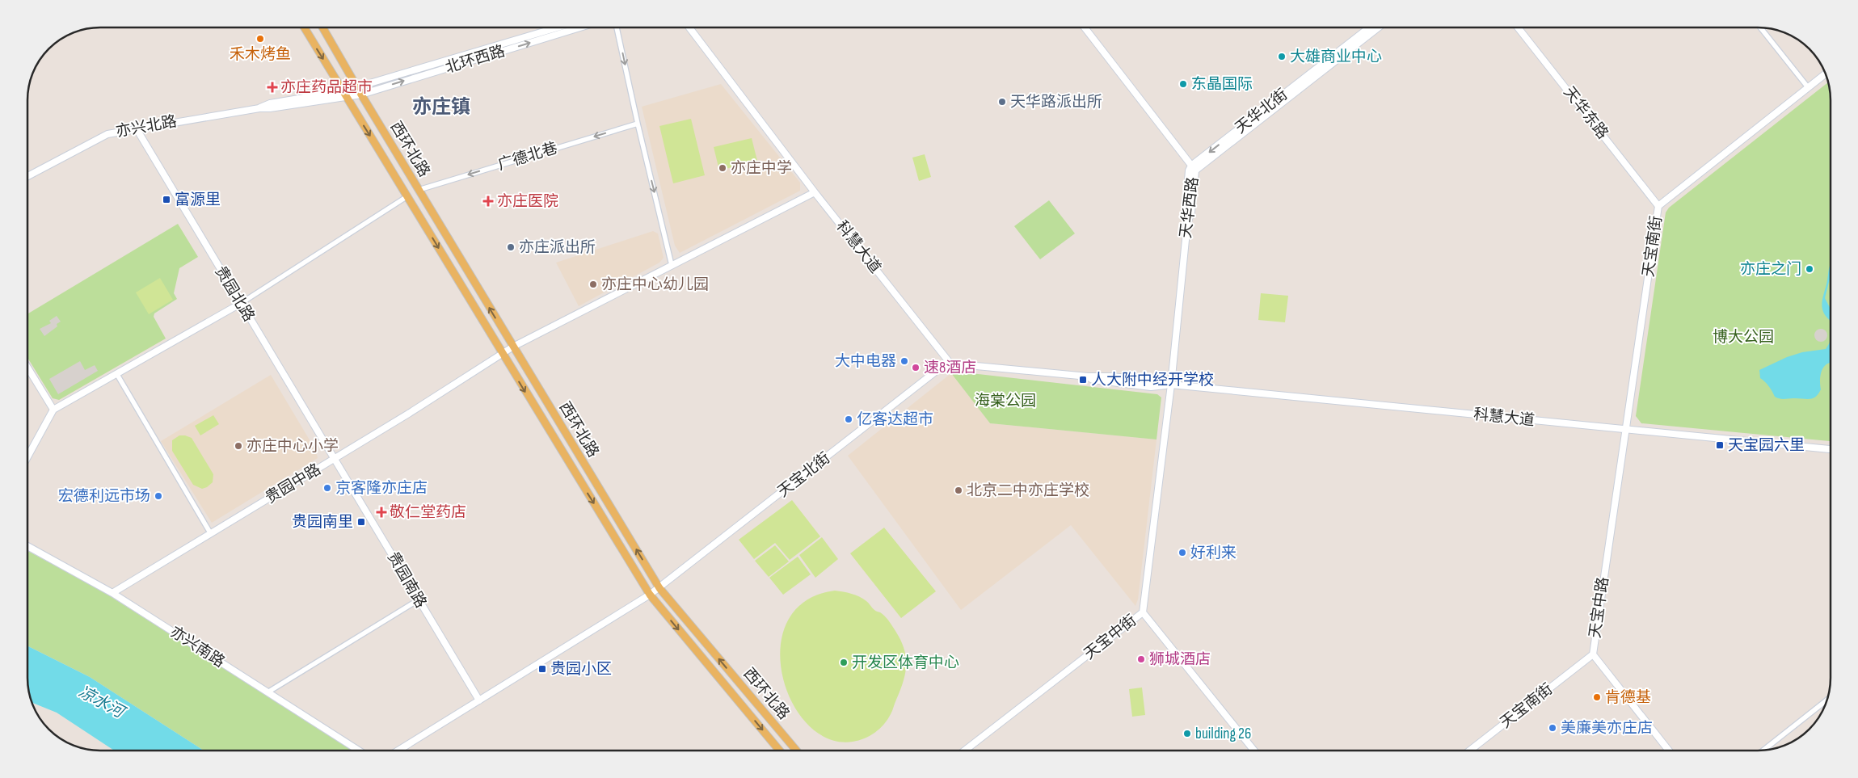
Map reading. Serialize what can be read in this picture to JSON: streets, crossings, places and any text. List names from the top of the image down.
{
  "streets": {
    "main road": ["西环北路"],
    "street": [
      "北环西路",
      "天华北街",
      "天华东路",
      "亦兴北路",
      "广德北巷",
      "天华西路",
      "天宝南街",
      "科慧大道",
      "贵园北路",
      "天宝北街",
      "贵园中路",
      "贵园南路",
      "天宝中路",
      "天宝中街",
      "亦兴南路"
    ]
  },
  "crossings": [
    ["北环西路", "亦兴北路"],
    ["北环西路", "西环北路"],
    ["天华北街", "天华西路"],
    ["天华东路", "天宝南街"],
    ["亦兴北路", "西环北路"],
    ["亦兴北路", "贵园北路"],
    ["西环北路", "广德北巷"],
    ["西环北路", "天宝北街"],
    ["西环北路", "贵园中路"],
    ["天华西路", "科慧大道"],
    ["天华西路", "天宝中街"],
    ["天宝南街", "科慧大道"],
    ["天宝南街", "天宝中路"],
    ["科慧大道", "天宝北街"],
    ["科慧大道", "贵园中路"],
    ["科慧大道", "天宝中路"],
    ["科慧大道", "天宝中街"],
    ["贵园北路", "贵园中路"],
    ["贵园北路", "贵园南路"],
    ["天宝北街", "贵园南路"],
    ["贵园中路", "贵园南路"],
    ["贵园中路", "亦兴南路"]
  ],
  "one_way": ["广德北巷"],
  "districts": ["亦庄镇"],
  "water": ["凉水河"],
  "parks": ["博大公园", "海棠公园"],
  "places": {
    "other": [
      "禾木烤鱼",
      "大雄商业中心",
      "东晶国际",
      "天华路派出所",
      "亦庄中学",
      "亦庄派出所",
      "亦庄之门",
      "亦庄中心幼儿园",
      "大中电器",
      "速8酒店",
      "亿客达超市",
      "亦庄中心小学",
      "京客隆亦庄店",
      "北京二中亦庄学校",
      "宏德利远市场",
      "好利来",
      "狮城酒店",
      "开发区体育中心",
      "肯德基",
      "美廉美亦庄店",
      "building 26"
    ],
    "health": ["亦庄药品超市", "亦庄医院", "敬仁堂药店"],
    "transit": [
      "富源里",
      "人大附中经开学校",
      "天宝园六里",
      "贵园南里",
      "贵园小区"
    ]
  }
}
